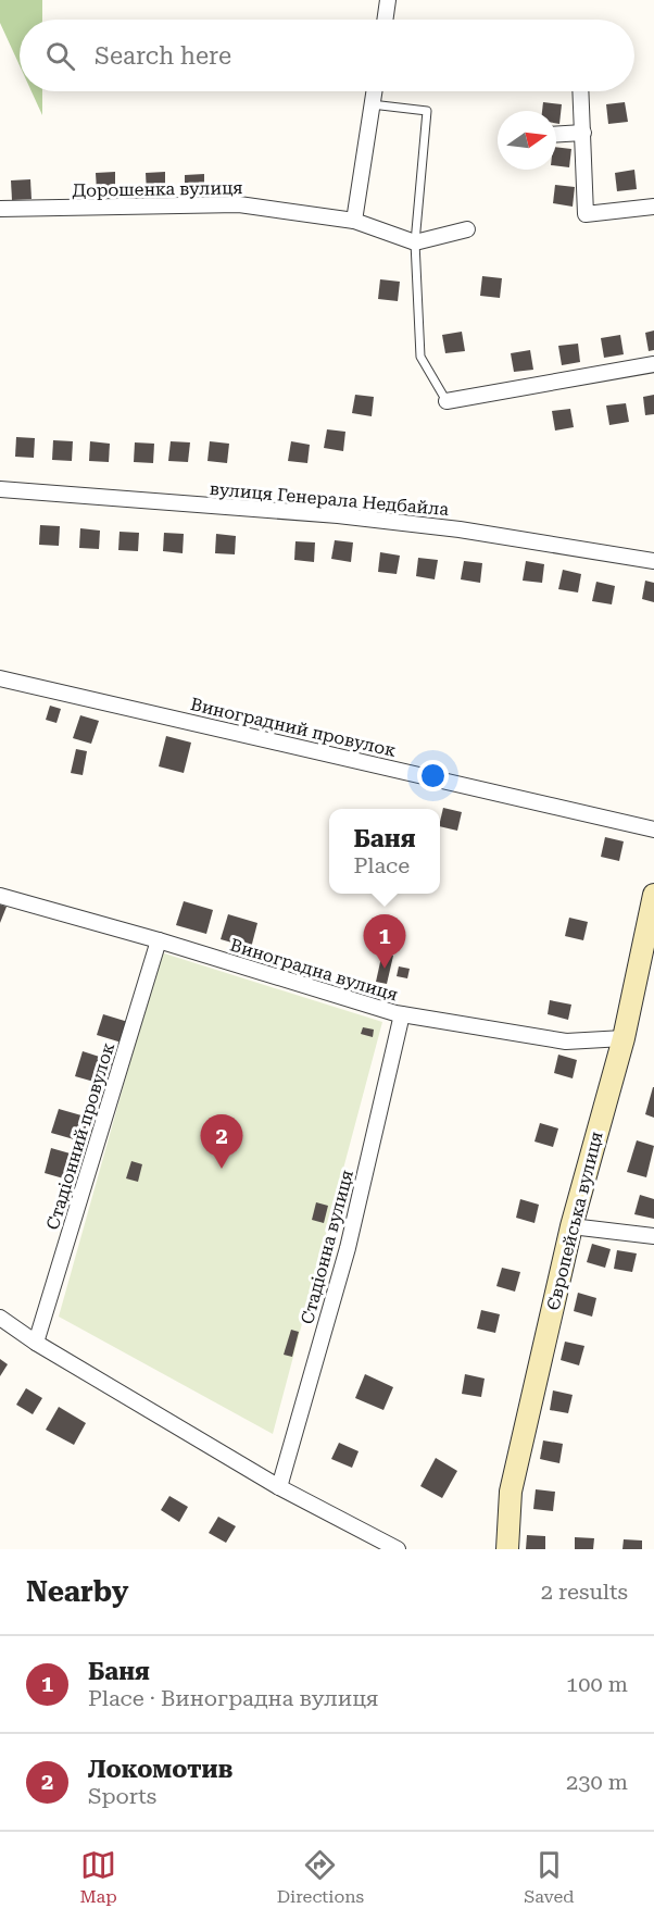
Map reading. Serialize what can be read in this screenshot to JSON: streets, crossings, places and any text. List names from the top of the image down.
{
  "streets": {
    "street": [
      "Дорошенка вулиця",
      "вулиця Генерала Недбайла",
      "Виноградний провулок",
      "Виноградна вулиця",
      "Стадіонний провулок",
      "Європейська вулиця",
      "Стадіонна вулиця"
    ]
  },
  "crossings": [
    ["Виноградна вулиця", "Стадіонний провулок"],
    ["Виноградна вулиця", "Європейська вулиця"],
    ["Виноградна вулиця", "Стадіонна вулиця"]
  ],
  "north": "right",
  "page": {
    "search": "Search here",
    "popup": ["Баня", "Place"],
    "pins": ["1", "2"],
    "heading": ["Nearby", "2 results"],
    "list": [
      {
        "mark": "1",
        "name": "Баня",
        "note": "Place · Виноградна вулиця",
        "value": "100 m"
      },
      {
        "mark": "2",
        "name": "Локомотив",
        "note": "Sports",
        "value": "230 m"
      }
    ],
    "nav": ["Map", "Directions", "Saved"]
  }
}
